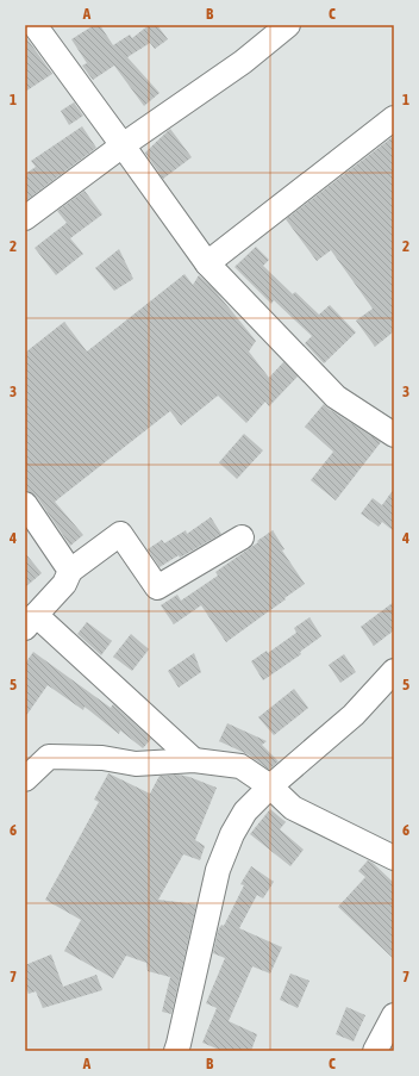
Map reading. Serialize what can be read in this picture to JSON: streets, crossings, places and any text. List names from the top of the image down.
{
  "grid": {
    "columns": ["A", "B", "C"],
    "rows": [
      "1",
      "2",
      "3",
      "4",
      "5",
      "6",
      "7"
    ]
  }
}
